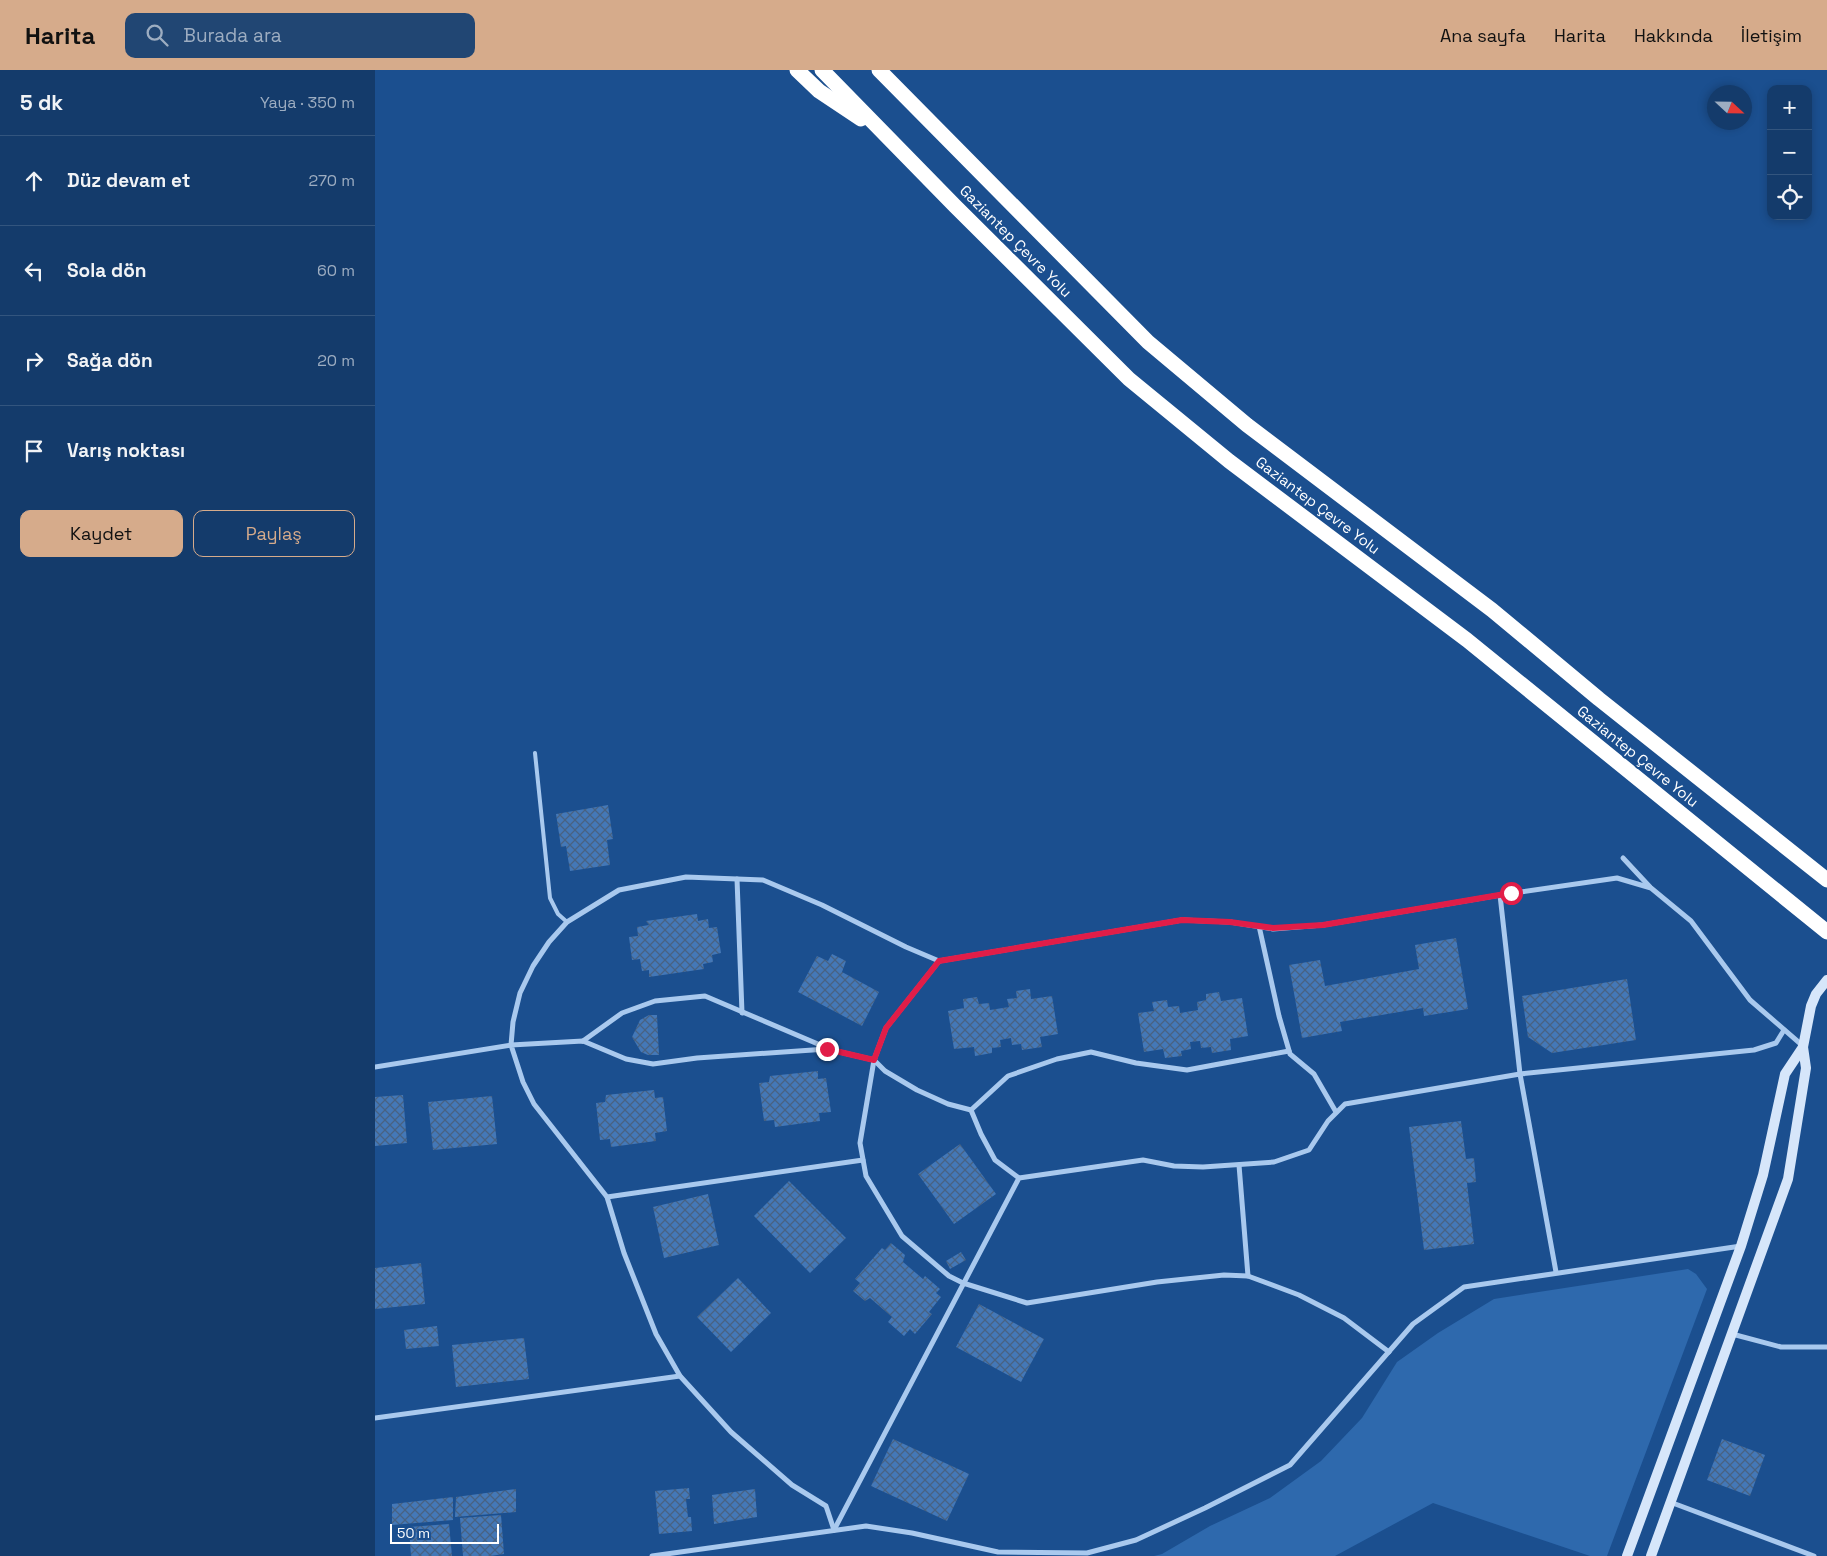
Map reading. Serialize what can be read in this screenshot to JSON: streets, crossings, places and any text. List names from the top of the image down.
{
  "streets": {
    "highway": ["Gaziantep Çevre Yolu"]
  },
  "scale_bar": "50 m",
  "north": "right",
  "page": {
    "header": "Harita",
    "search": "Burada ara",
    "nav": [
      "Ana sayfa",
      "Harita",
      "Hakkında",
      "İletişim"
    ],
    "heading": ["5 dk", "Yaya · 350 m"],
    "map_buttons": ["+", "−"],
    "list": [
      ["Düz devam et", "270 m"],
      ["Sola dön", "60 m"],
      ["Sağa dön", "20 m"],
      "Varış noktası"
    ],
    "buttons": ["Kaydet", "Paylaş"],
    "scale": "50 m"
  }
}
